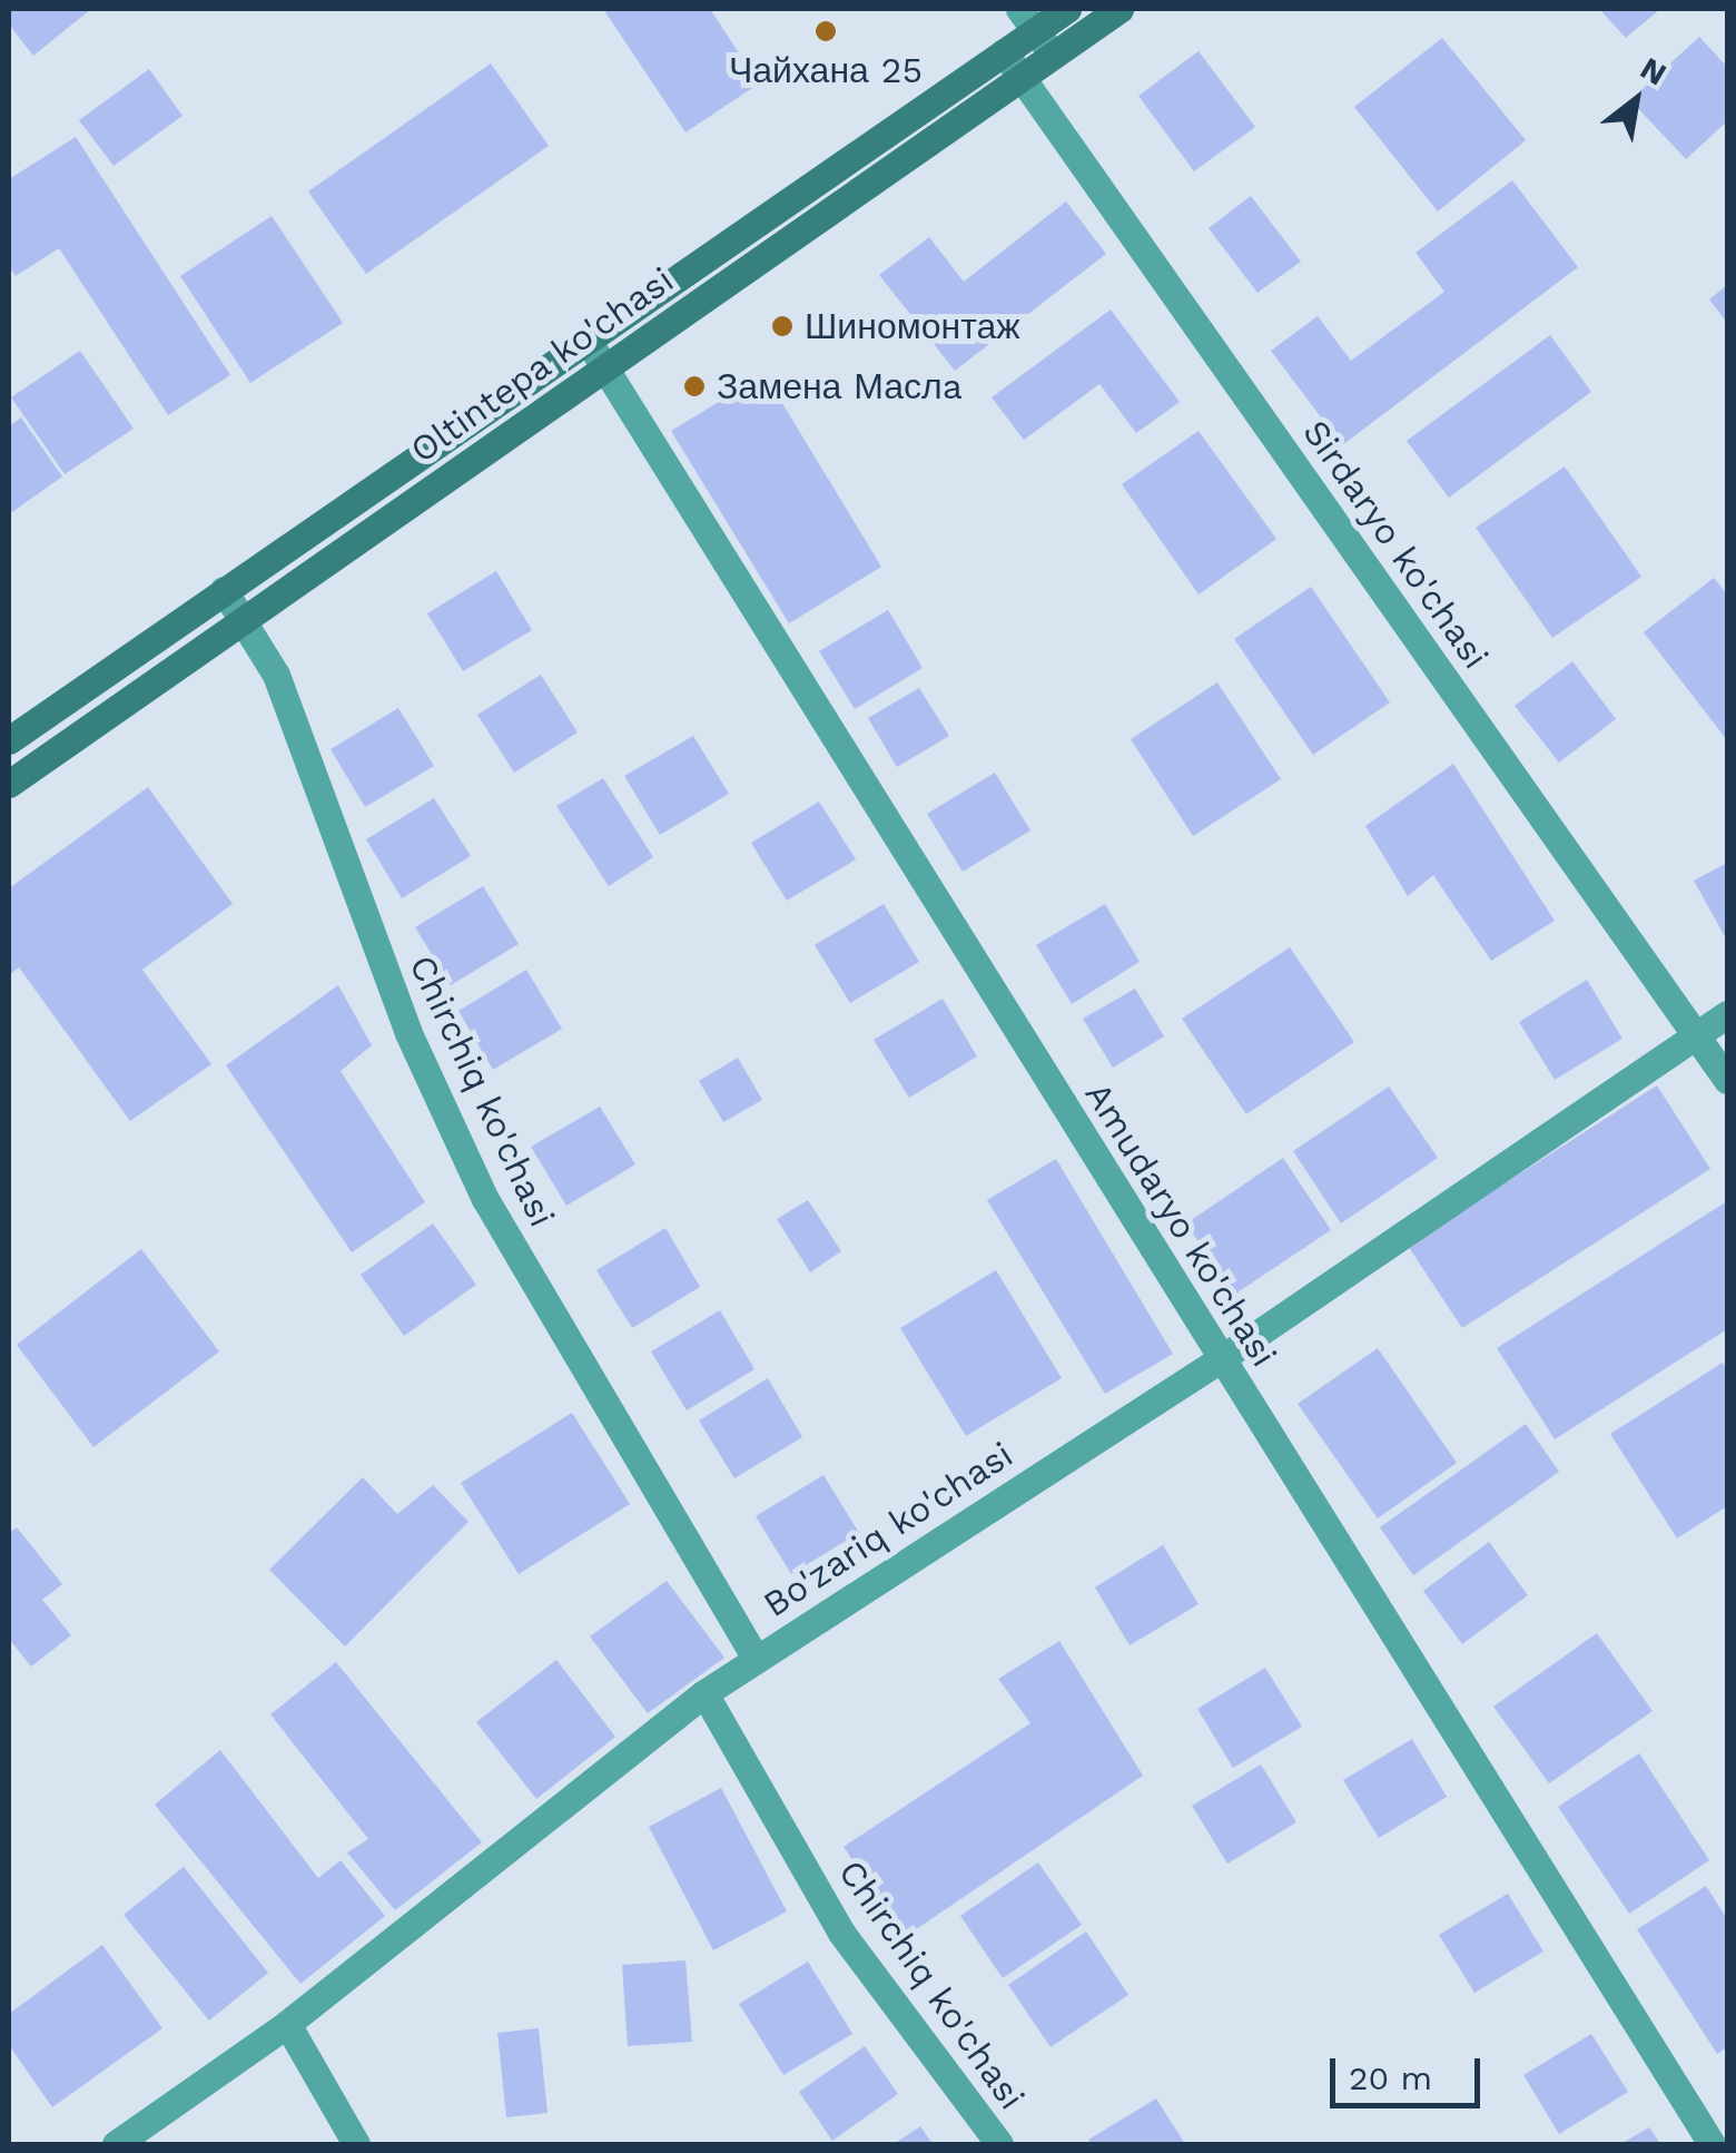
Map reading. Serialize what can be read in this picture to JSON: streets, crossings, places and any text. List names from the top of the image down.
{
  "streets": {
    "main road": ["Oltintepa ko'chasi"],
    "street": [
      "Sirdaryo ko'chasi",
      "Chirchiq ko'chasi",
      "Amudaryo ko'chasi",
      "Bo'zariq ko'chasi"
    ]
  },
  "crossings": [
    ["Oltintepa ko'chasi", "Sirdaryo ko'chasi"],
    ["Oltintepa ko'chasi", "Chirchiq ko'chasi"],
    ["Oltintepa ko'chasi", "Amudaryo ko'chasi"],
    ["Sirdaryo ko'chasi", "Bo'zariq ko'chasi"],
    ["Chirchiq ko'chasi", "Bo'zariq ko'chasi"],
    ["Amudaryo ko'chasi", "Bo'zariq ko'chasi"]
  ],
  "places": ["Чайхана 25", "Шиномонтаж", "Замена Маслa"],
  "scale_bar": "20 m",
  "north": "top right"
}
